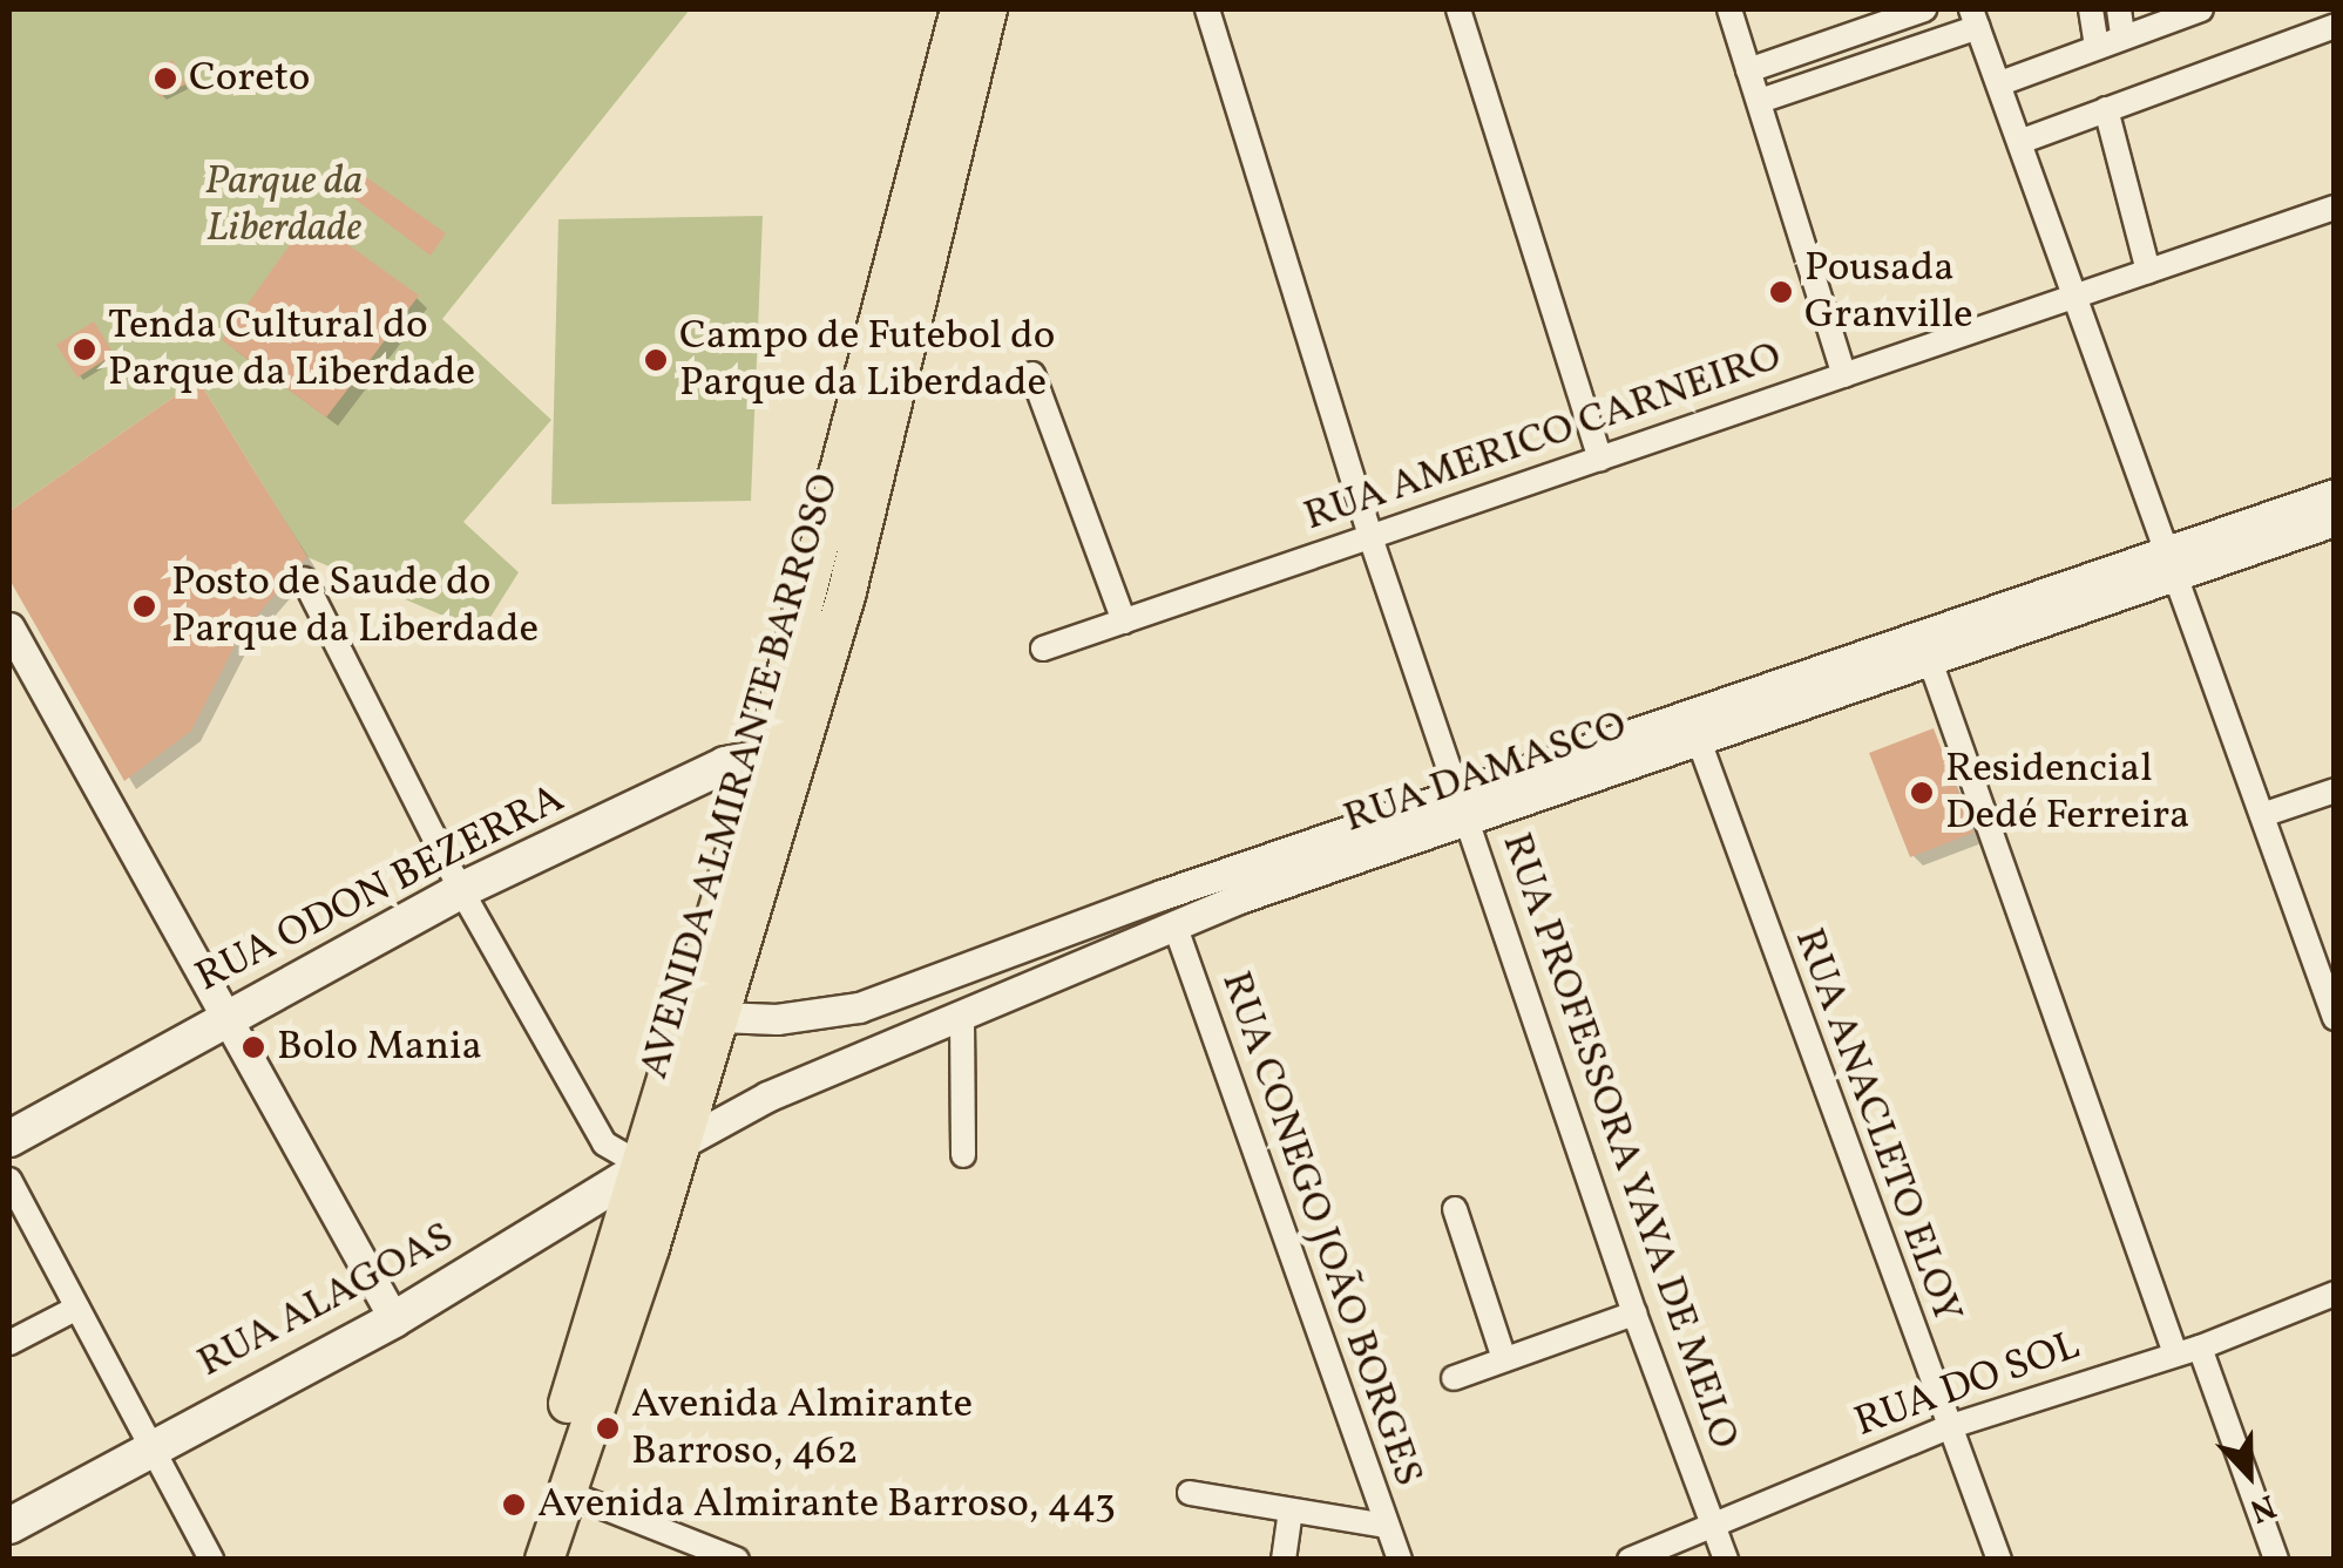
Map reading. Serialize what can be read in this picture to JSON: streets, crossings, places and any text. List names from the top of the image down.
{
  "streets": {
    "main road": ["AVENIDA ALMIRANTE BARROSO", "RUA ODON BEZERRA", "RUA ALAGOAS"],
    "street": [
      "RUA AMERICO CARNEIRO",
      "RUA DAMASCO",
      "RUA ANACLETO ELOY",
      "RUA PROFESSORA YAYA DE MELO",
      "RUA CONEGO JOÃO BORGES",
      "RUA DO SOL"
    ]
  },
  "crossings": [
    ["RUA AMERICO CARNEIRO", "RUA PROFESSORA YAYA DE MELO"],
    ["RUA DAMASCO", "AVENIDA ALMIRANTE BARROSO"],
    ["RUA DAMASCO", "RUA ANACLETO ELOY"],
    ["RUA DAMASCO", "RUA PROFESSORA YAYA DE MELO"],
    ["RUA DAMASCO", "RUA CONEGO JOÃO BORGES"],
    ["RUA DAMASCO", "RUA ALAGOAS"],
    ["AVENIDA ALMIRANTE BARROSO", "RUA ODON BEZERRA"],
    ["AVENIDA ALMIRANTE BARROSO", "RUA ALAGOAS"],
    ["RUA ANACLETO ELOY", "RUA DO SOL"],
    ["RUA PROFESSORA YAYA DE MELO", "RUA DO SOL"]
  ],
  "parks": ["Parque da Liberdade"],
  "places": [
    "Coreto",
    "Pousada Granville",
    "Tenda Cultural do Parque da Liberdade",
    "Campo de Futebol do Parque da Liberdade",
    "Posto de Saude do Parque da Liberdade",
    "Residencial Dedé Ferreira",
    "Bolo Mania",
    "Avenida Almirante Barroso, 462",
    "Avenida Almirante Barroso, 443"
  ],
  "north": "bottom"
}
